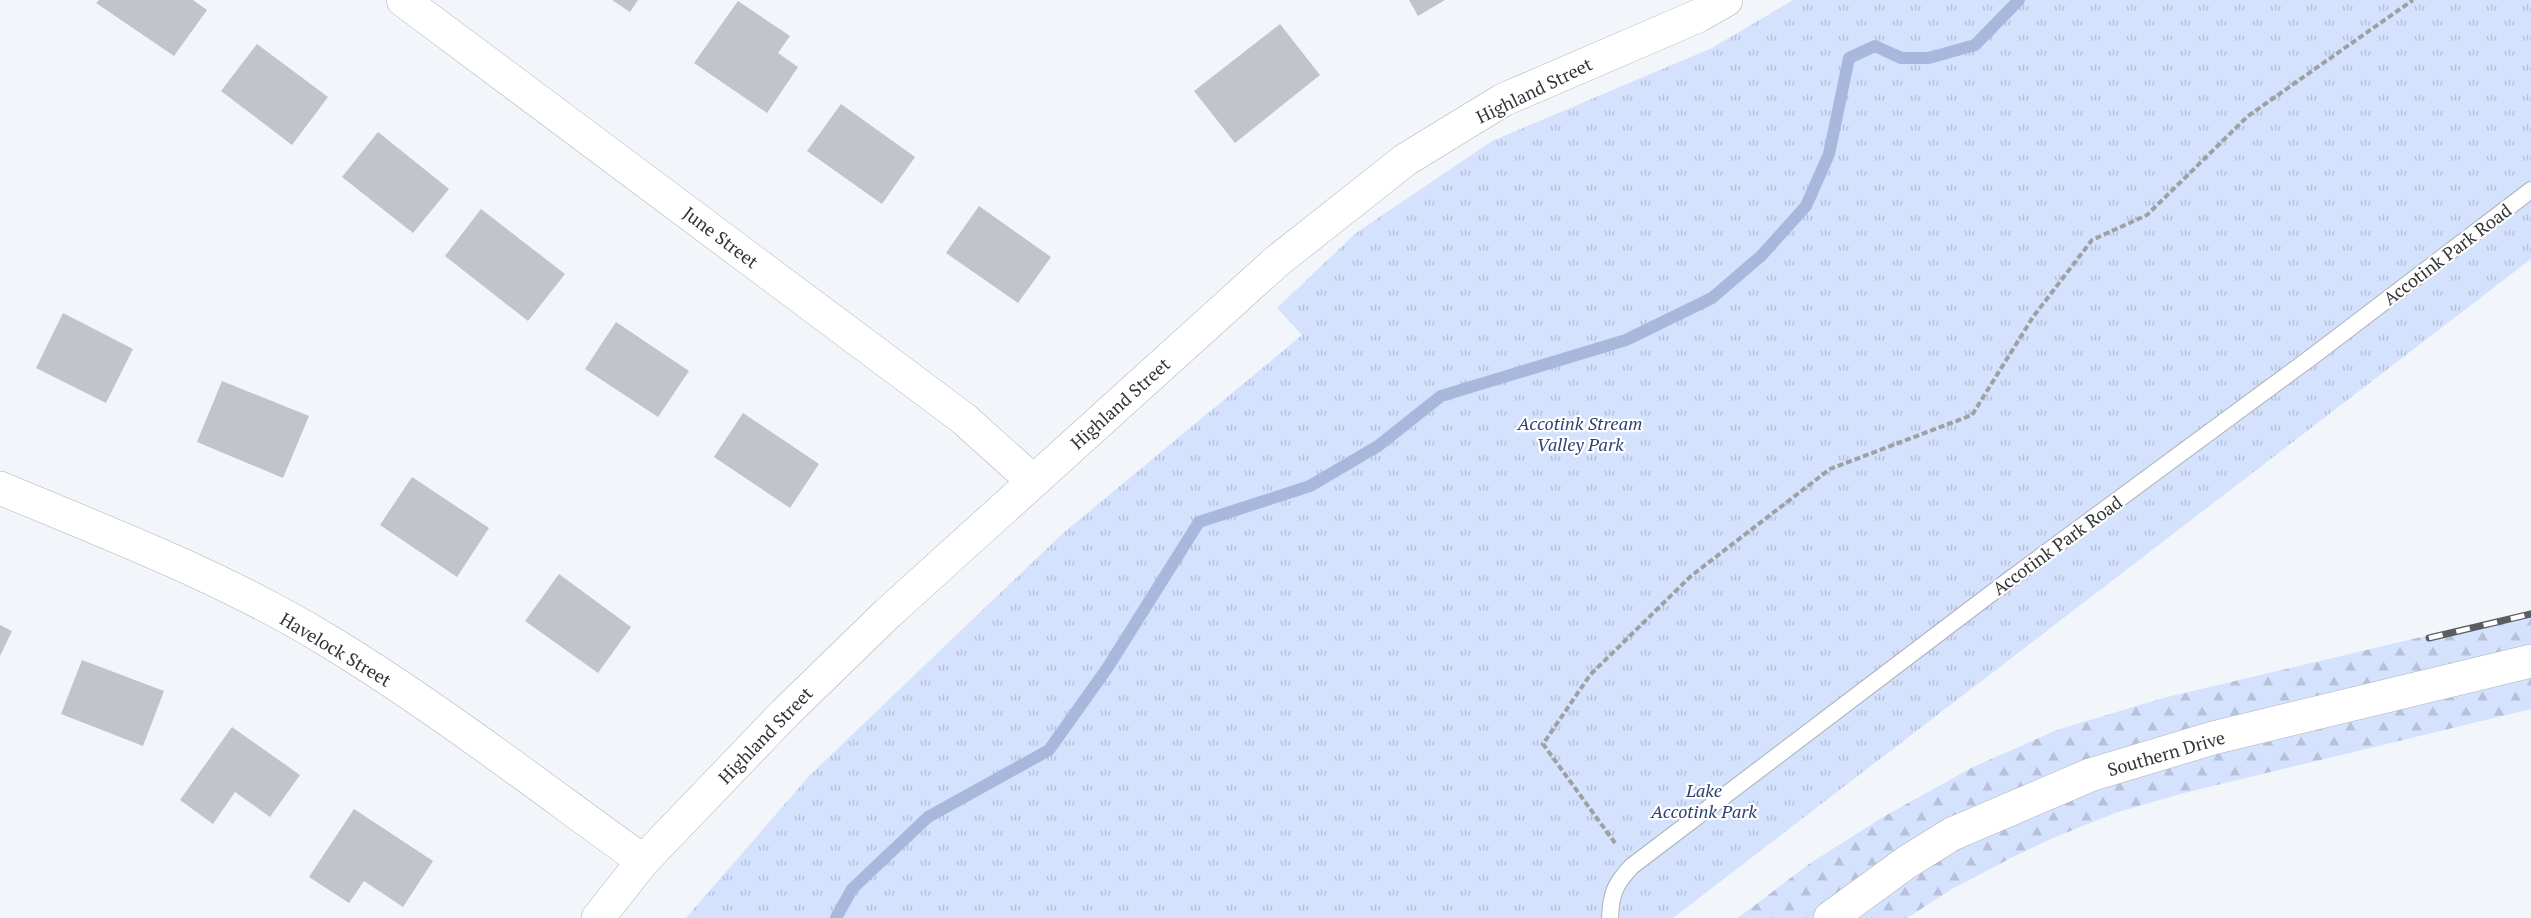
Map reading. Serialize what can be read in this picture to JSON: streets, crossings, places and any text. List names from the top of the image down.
{
  "streets": {
    "street": [
      "Highland Street",
      "June Street",
      "Havelock Street",
      "Southern Drive"
    ],
    "lane": ["Accotink Park Road"]
  },
  "crossings": [
    ["Highland Street", "June Street"],
    ["Highland Street", "Havelock Street"]
  ],
  "parks": ["Accotink Stream Valley Park", "Lake Accotink Park"]
}
